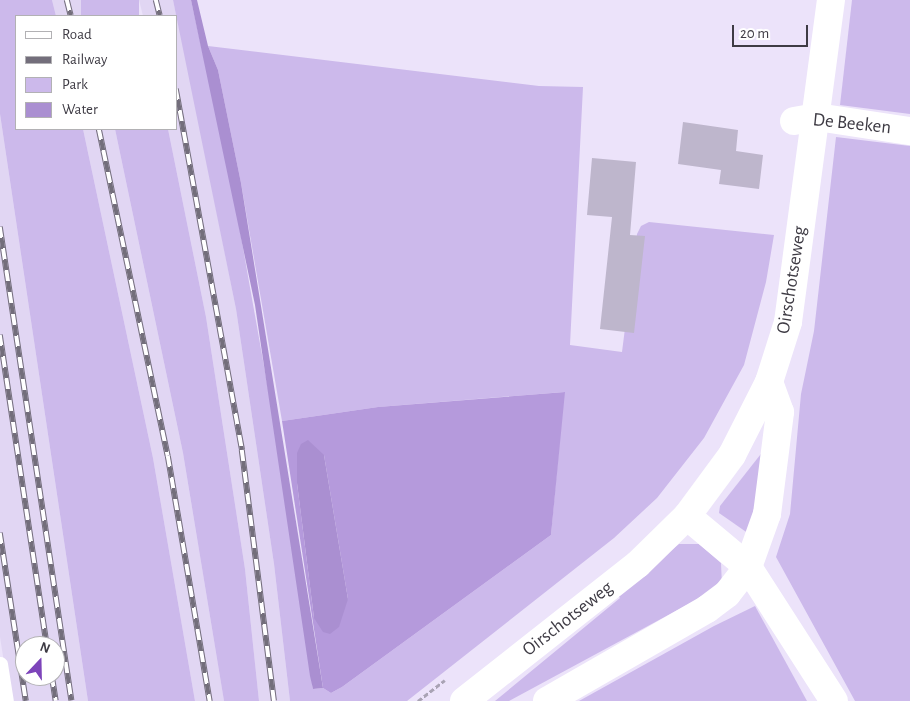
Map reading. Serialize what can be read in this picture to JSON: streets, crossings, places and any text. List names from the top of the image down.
{
  "streets": {
    "street": ["De Beeken", "Oirschotseweg"]
  },
  "crossings": [
    ["De Beeken", "Oirschotseweg"]
  ],
  "legend": [
    "Road",
    "Railway",
    "Park",
    "Water"
  ],
  "scale_bar": "20 m",
  "north": "top"
}
